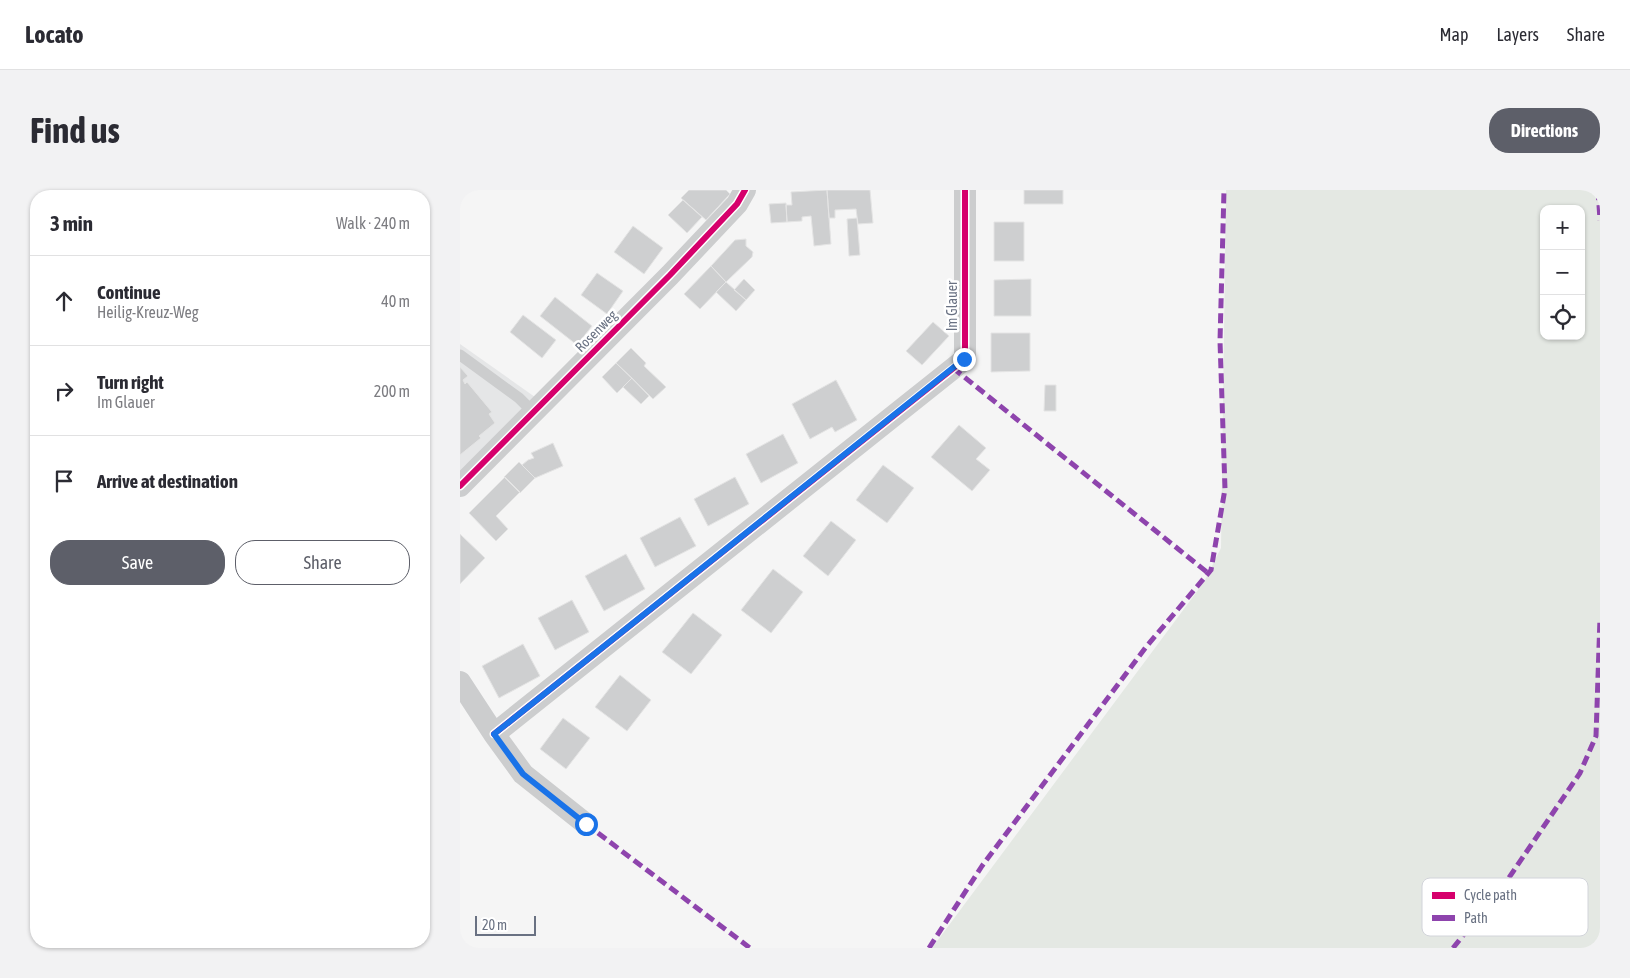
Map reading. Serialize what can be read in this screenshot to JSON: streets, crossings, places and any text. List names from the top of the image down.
{
  "streets": {
    "street": ["Im Glauer", "Rosenweg"]
  },
  "legend": ["Cycle path", "Path"],
  "scale_bar": "20 m",
  "page": {
    "header": "Locato",
    "nav": ["Map", "Layers", "Share"],
    "buttons": [
      "Directions",
      ["Save", "Share"]
    ],
    "title": "Find us",
    "heading": ["3 min", "Walk · 240 m"],
    "map_buttons": ["+", "−"],
    "list": [
      ["Continue", "Heilig-Kreuz-Weg", "40 m"],
      ["Turn right", "Im Glauer", "200 m"],
      "Arrive at destination"
    ],
    "scale": "20 m"
  }
}
